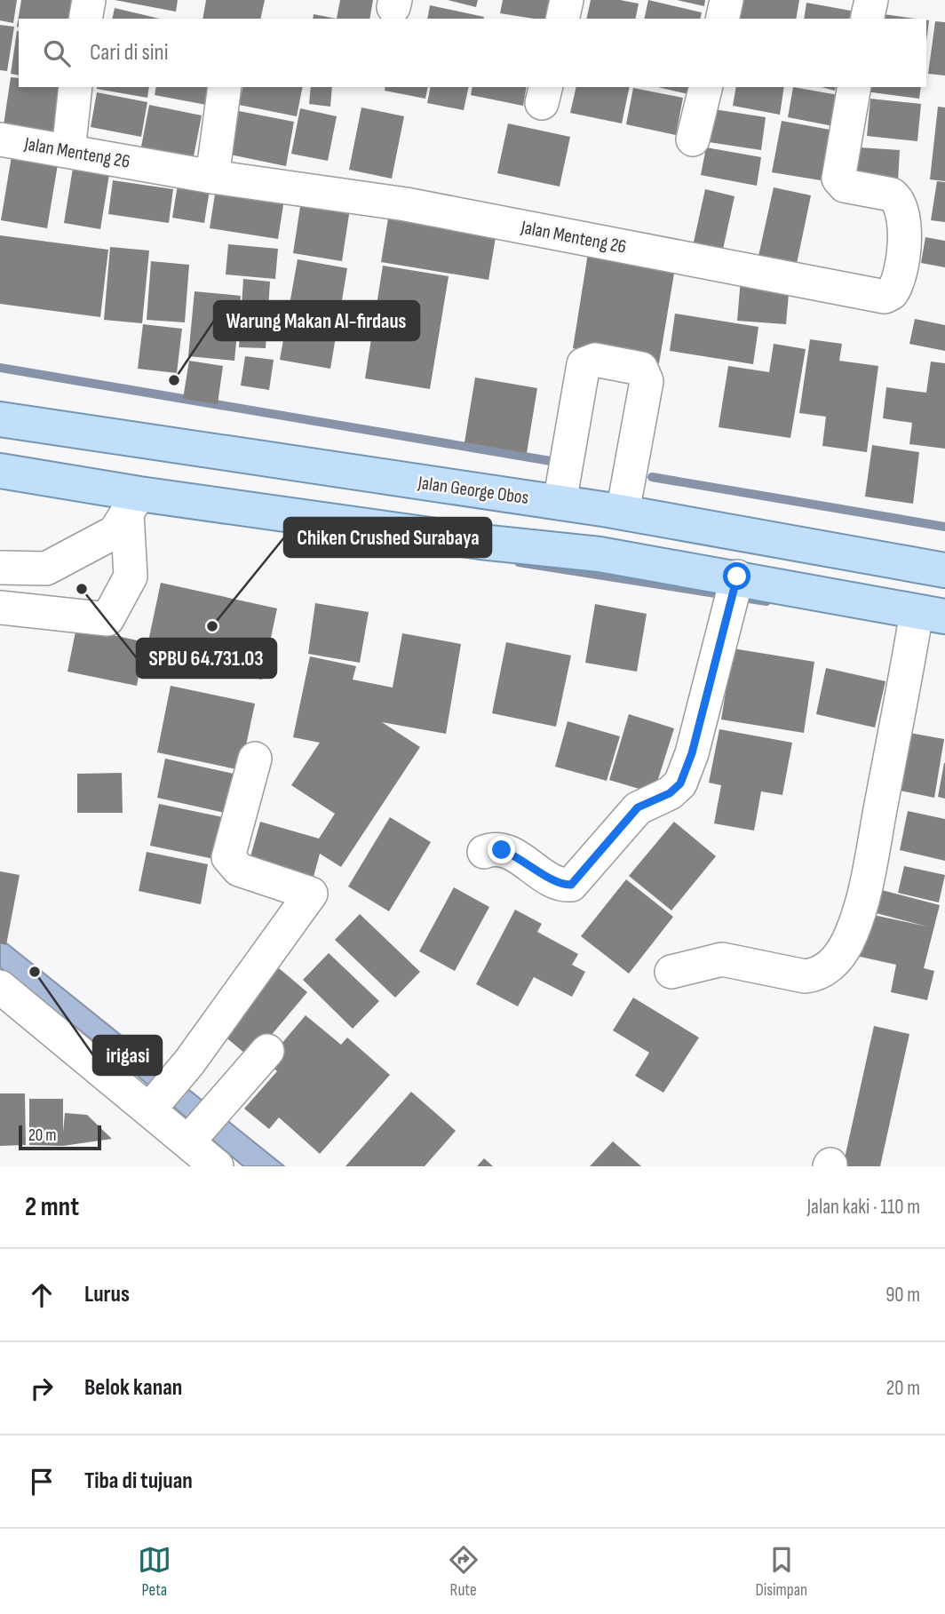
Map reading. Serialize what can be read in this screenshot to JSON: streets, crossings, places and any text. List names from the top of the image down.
{
  "streets": {
    "main road": ["Jalan George Obos"],
    "street": ["Jalan Menteng 26"]
  },
  "places": [
    "Warung Makan Al-firdaus",
    "SPBU 64.731.03",
    "Chiken Crushed Surabaya",
    "irigasi"
  ],
  "scale_bar": "20 m",
  "page": {
    "search": "Cari di sini",
    "scale": "20 m",
    "heading": ["2 mnt", "Jalan kaki · 110 m"],
    "list": [
      ["Lurus", "90 m"],
      ["Belok kanan", "20 m"],
      "Tiba di tujuan"
    ],
    "nav": ["Peta", "Rute", "Disimpan"]
  }
}
